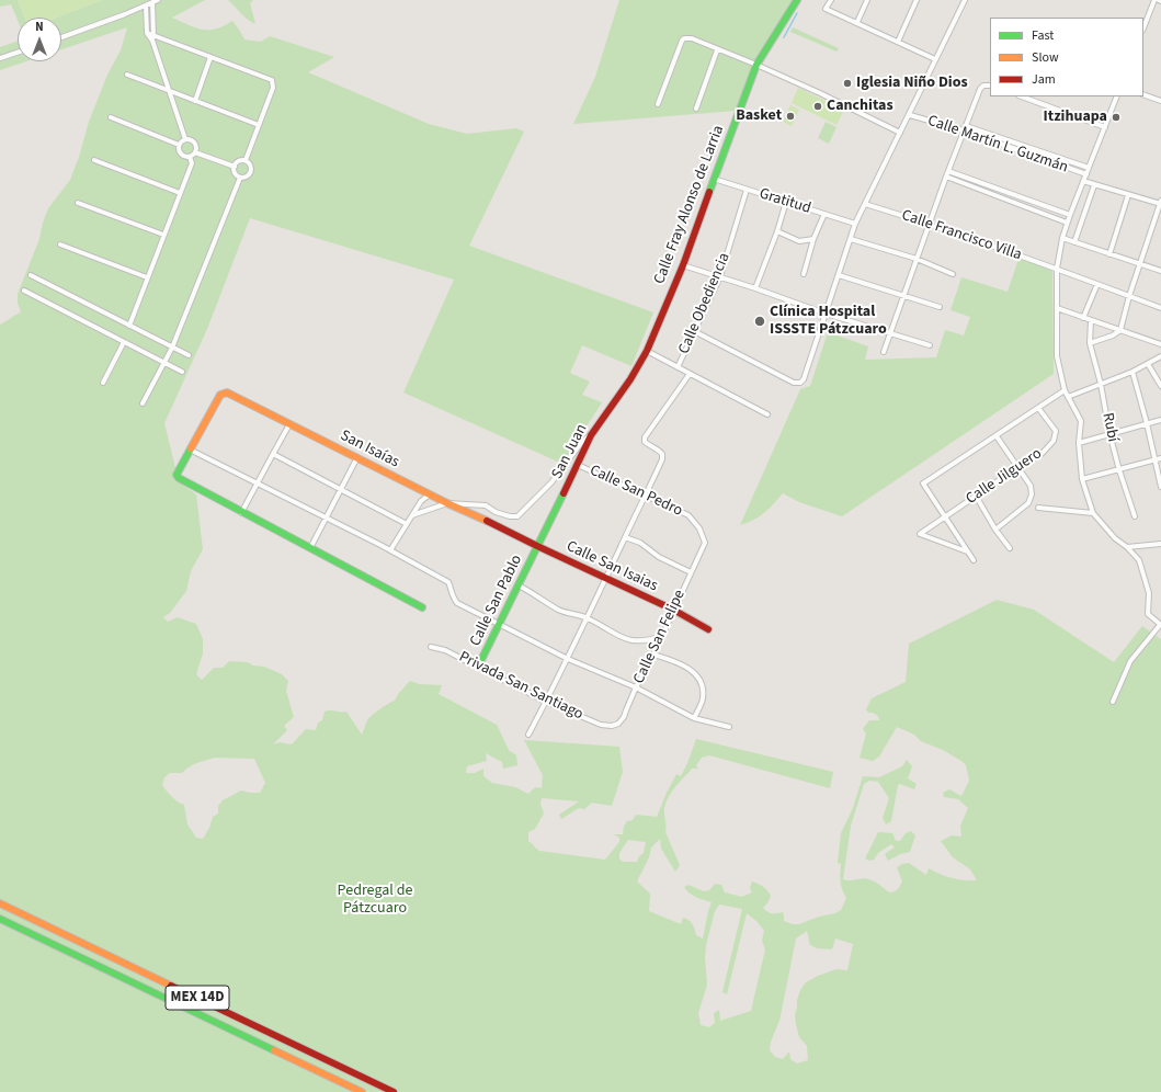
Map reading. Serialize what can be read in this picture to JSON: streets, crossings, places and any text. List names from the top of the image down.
{
  "streets": {
    "main road": [
      "Calle Fray Alonso de Larria",
      "San Isaías",
      "San Juan",
      "Calle San Isaias",
      "Calle San Pablo",
      "MEX 14D"
    ],
    "street": [
      "Calle Martín L. Guzmán",
      "Gratitud",
      "Calle Francisco Villa",
      "Calle Obediencia",
      "Rubí",
      "Calle Jilguero",
      "Calle San Pedro",
      "Calle San Felipe",
      "Privada San Santiago"
    ]
  },
  "crossings": [
    ["Gratitud", "Calle Fray Alonso de Larria"],
    ["Gratitud", "Calle Obediencia"],
    ["Calle Fray Alonso de Larria", "San Juan"],
    ["San Isaías", "Calle San Isaias"],
    ["San Juan", "Calle San Pedro"],
    ["San Juan", "Calle San Isaias"],
    ["San Juan", "Calle San Pablo"],
    ["Calle San Pedro", "Calle San Felipe"],
    ["Calle San Isaias", "Calle San Pablo"],
    ["Calle San Isaias", "Calle San Felipe"],
    ["Calle San Pablo", "Privada San Santiago"],
    ["Calle San Felipe", "Privada San Santiago"]
  ],
  "parks": ["Pedregal de Pátzcuaro"],
  "places": [
    "Iglesia Niño Dios",
    "Canchitas",
    "Basket",
    "Itzihuapa",
    "Clínica Hospital ISSSTE Pátzcuaro"
  ],
  "legend": ["Fast", "Slow", "Jam"],
  "north": "top"
}
